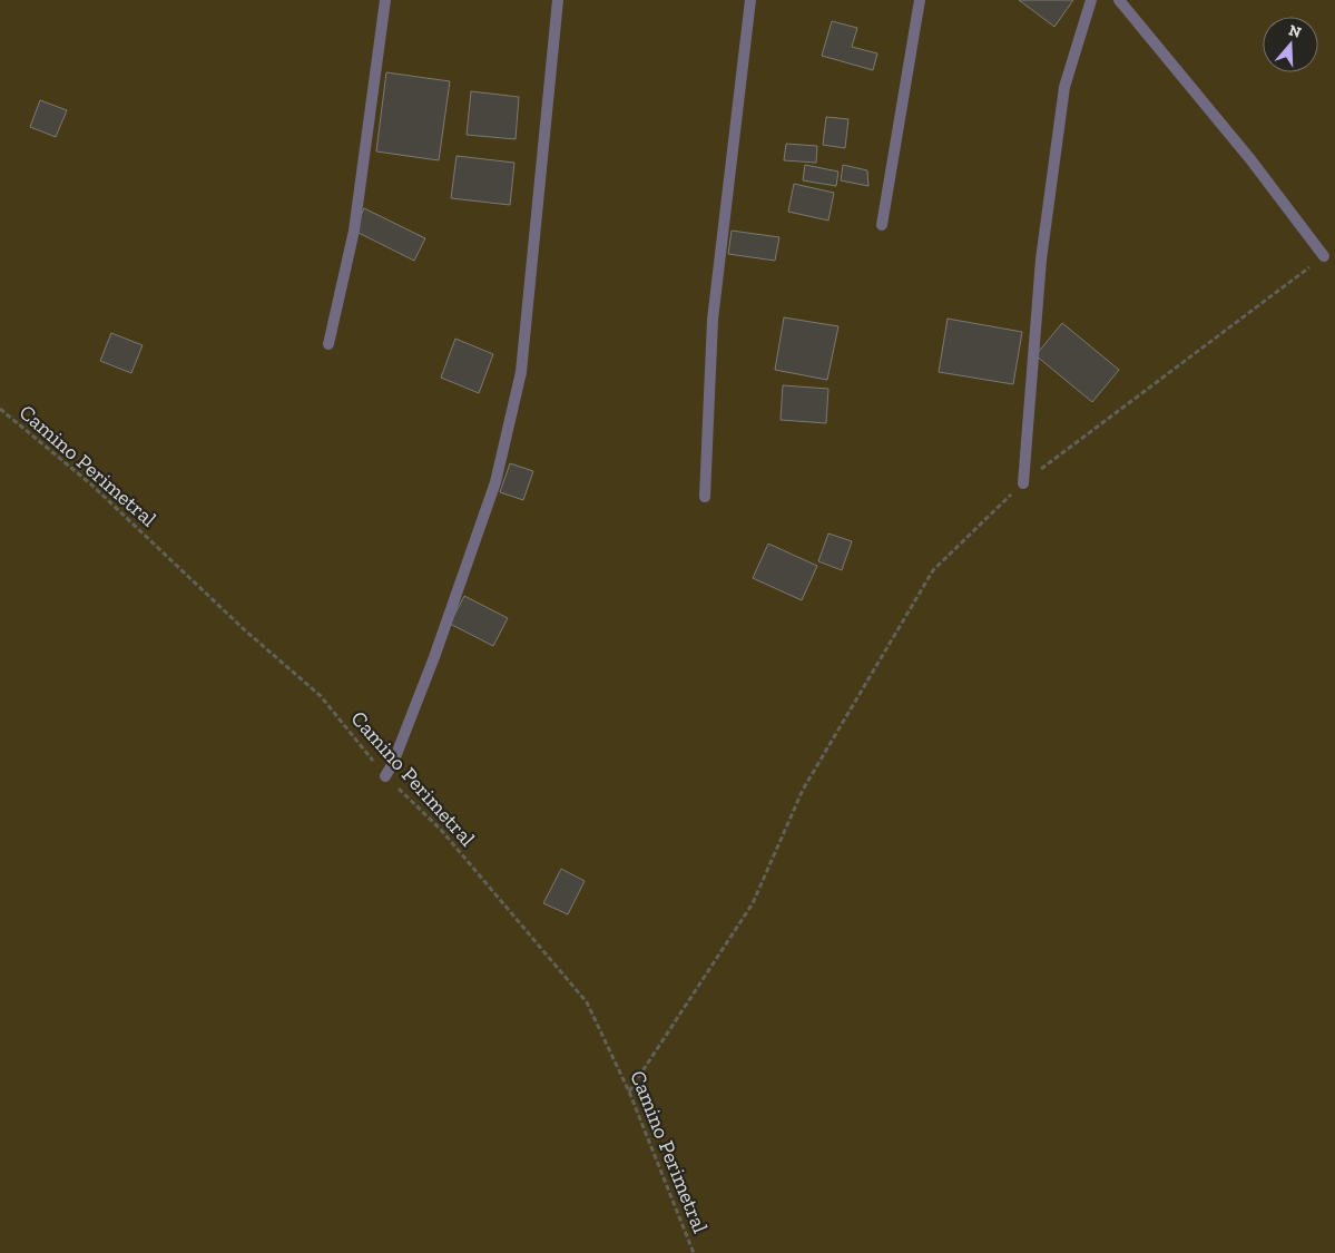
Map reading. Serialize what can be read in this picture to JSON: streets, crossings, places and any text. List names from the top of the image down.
{
  "streets": {
    "path": ["Camino Perimetral"]
  },
  "north": "top"
}
